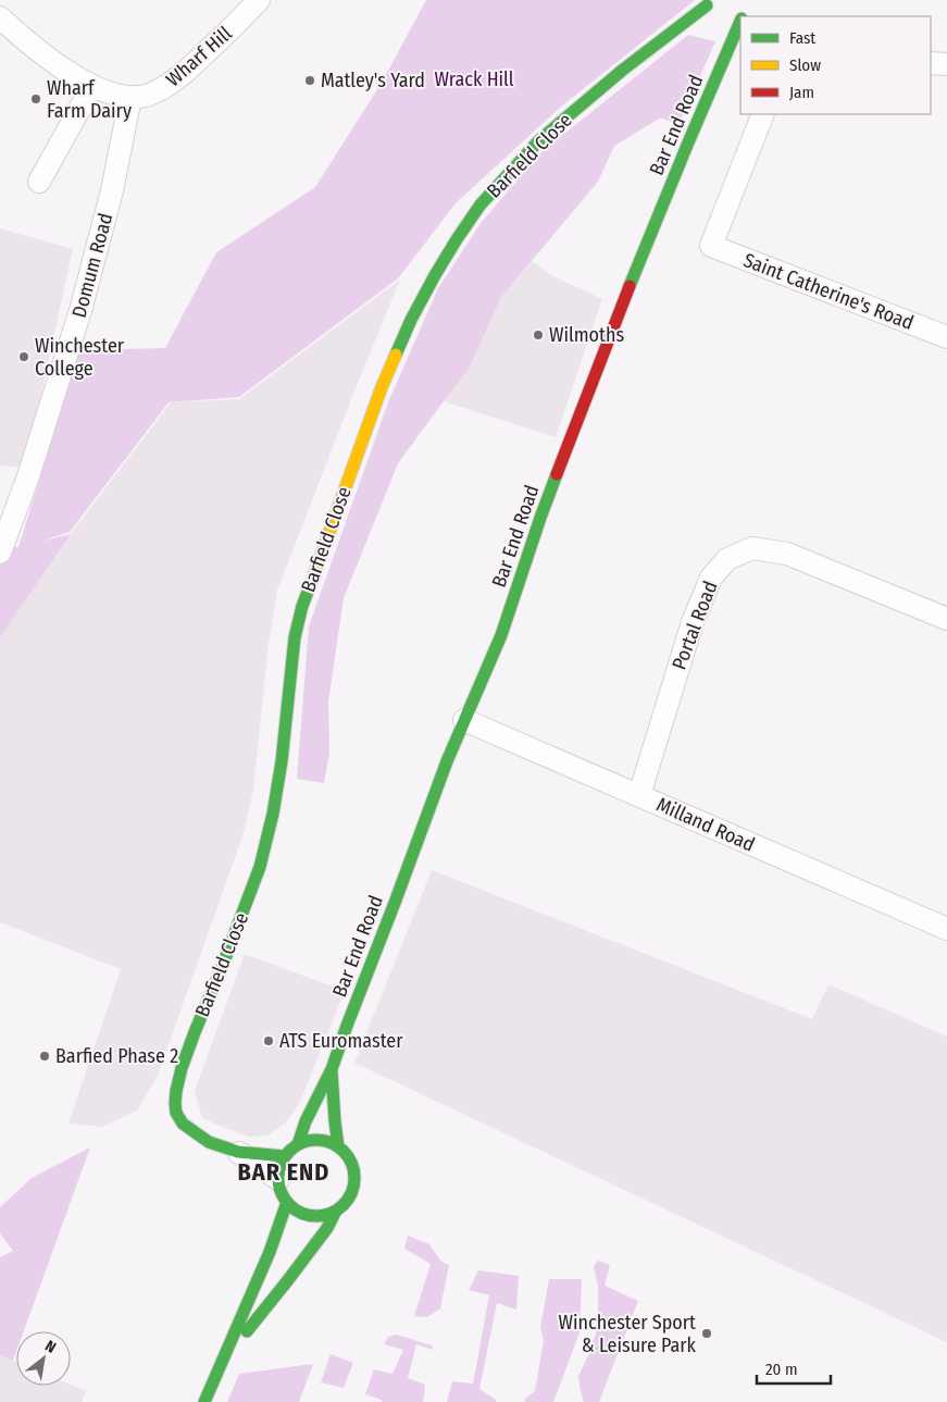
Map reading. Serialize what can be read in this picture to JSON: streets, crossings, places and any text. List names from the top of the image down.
{
  "streets": {
    "main road": ["Bar End Road", "Barfield Close"],
    "street": [
      "Wharf Hill",
      "Domum Road",
      "Saint Catherine's Road",
      "Portal Road",
      "Milland Road"
    ]
  },
  "crossings": [
    ["Wharf Hill", "Domum Road"],
    ["Bar End Road", "Barfield Close"],
    ["Bar End Road", "Milland Road"],
    ["Portal Road", "Milland Road"]
  ],
  "districts": ["BAR END"],
  "parks": ["Wrack Hill"],
  "places": [
    "Matley's Yard",
    "Wharf Farm Dairy",
    "Wilmoths",
    "Winchester College",
    "ATS Euromaster",
    "Barfied Phase 2",
    "Winchester Sport & Leisure Park"
  ],
  "legend": ["Fast", "Slow", "Jam"],
  "scale_bar": "20 m",
  "north": "top right"
}
